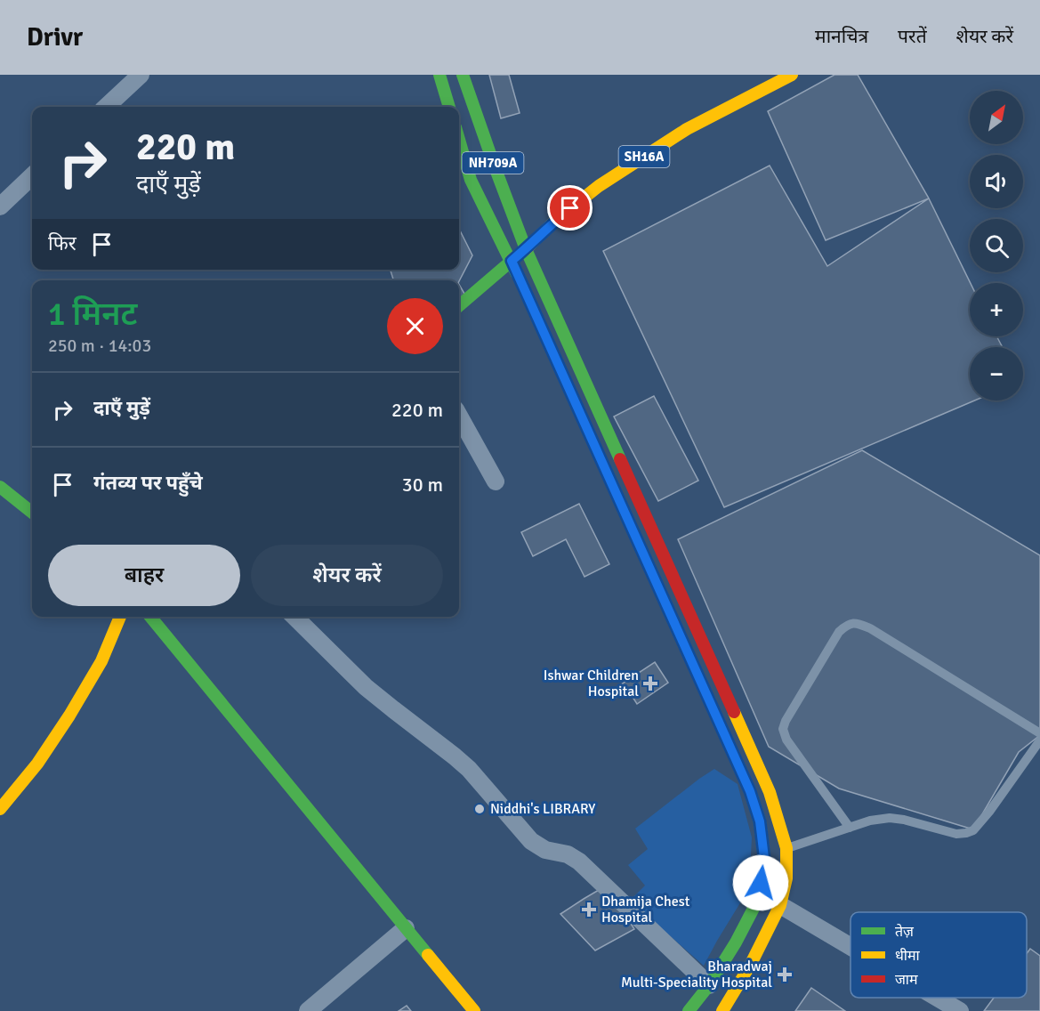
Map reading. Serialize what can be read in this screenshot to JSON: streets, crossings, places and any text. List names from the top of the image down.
{
  "streets": {
    "main road": ["SH16A", "NH709A"]
  },
  "crossings": [
    ["SH16A", "NH709A"]
  ],
  "places": {
    "health": ["Ishwar Children Hospital", "Dhamija Chest Hospital", "Bharadwaj Multi-Speciality Hospital"],
    "other": ["Niddhi's LIBRARY"]
  },
  "legend": ["तेज़", "धीमा", "जाम"],
  "north": "top right",
  "page": {
    "header": "Drivr",
    "nav": ["मानचित्र", "परतें", "शेयर करें"],
    "map_buttons": ["+", "−"],
    "turn": ["220 m", "दाएँ मुड़ें"],
    "then": "फिर",
    "heading": ["1 मिनट", "250 m · 14:03"],
    "list": [
      {
        "name": "दाएँ मुड़ें",
        "value": "220 m"
      },
      {
        "name": "गंतव्य पर पहुँचे",
        "value": "30 m"
      }
    ],
    "buttons": ["बाहर", "शेयर करें"]
  }
}
